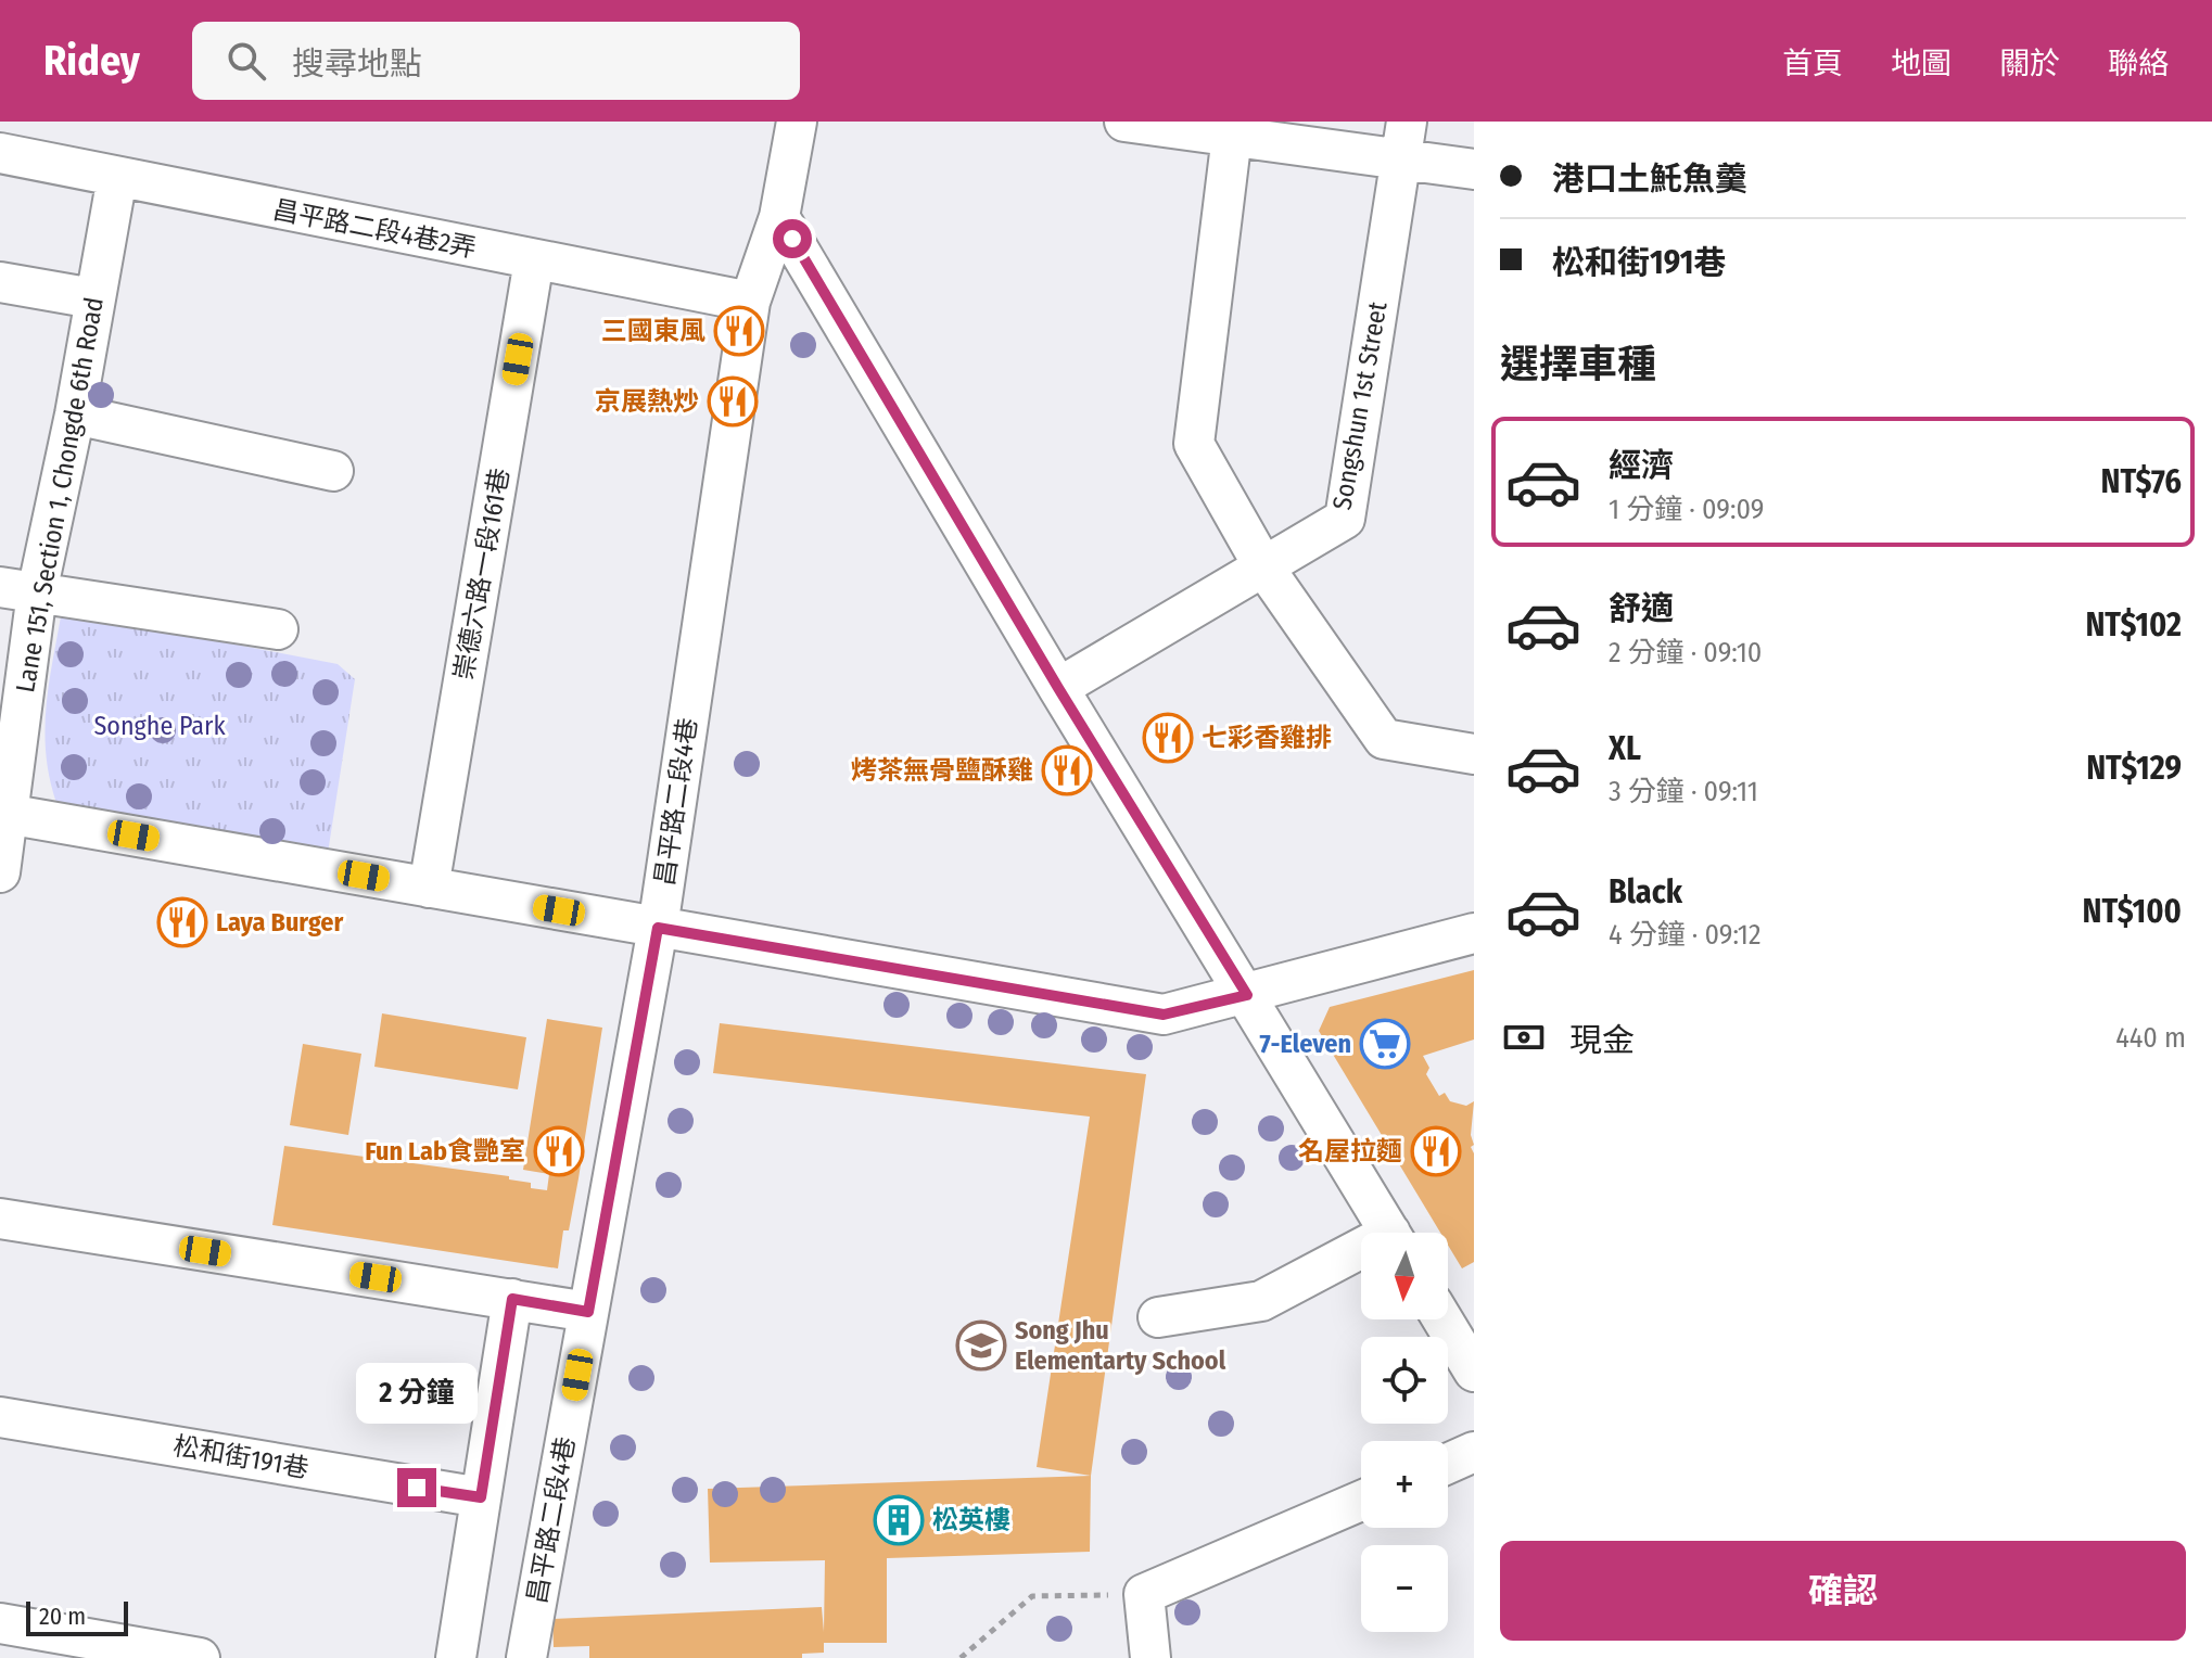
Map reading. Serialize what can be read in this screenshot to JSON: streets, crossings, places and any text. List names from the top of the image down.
{
  "streets": {
    "street": [
      "昌平路二段4巷2弄",
      "Songshun 1st Street",
      "Lane 151, Section 1, Chongde 6th Road",
      "崇德六路一段161巷",
      "昌平路二段4巷",
      "松和街191巷"
    ]
  },
  "crossings": [
    ["昌平路二段4巷2弄", "Lane 151, Section 1, Chongde 6th Road"],
    ["昌平路二段4巷2弄", "崇德六路一段161巷"],
    ["昌平路二段4巷2弄", "昌平路二段4巷"]
  ],
  "parks": ["Songhe Park"],
  "places": {
    "restaurant": [
      "三國東風",
      "京展熱炒",
      "七彩香雞排",
      "烤茶無骨鹽酥雞",
      "Laya Burger",
      "Fun Lab食艷室",
      "名屋拉麵"
    ],
    "supermarket": ["7-Eleven"],
    "school or university": ["Song Jhu Elementarty School"],
    "building": ["松英樓"]
  },
  "scale_bar": "20 m",
  "north": "bottom",
  "page": {
    "header": "Ridey",
    "search": "搜尋地點",
    "nav": [
      "首頁",
      "地圖",
      "關於",
      "聯絡"
    ],
    "banner": ["港口土魠魚羹", "松和街191巷"],
    "heading": "選擇車種",
    "list": [
      {
        "name": "經濟",
        "note": "1 分鐘 · 09:09",
        "value": "NT$76"
      },
      {
        "name": "舒適",
        "note": "2 分鐘 · 09:10",
        "value": "NT$102"
      },
      {
        "name": "XL",
        "note": "3 分鐘 · 09:11",
        "value": "NT$129"
      },
      {
        "name": "Black",
        "note": "4 分鐘 · 09:12",
        "value": "NT$100"
      }
    ],
    "pay": ["現金", "440 m"],
    "map_buttons": ["+", "−"],
    "bubble": "2 分鐘",
    "buttons": "確認",
    "scale": "20 m"
  }
}
